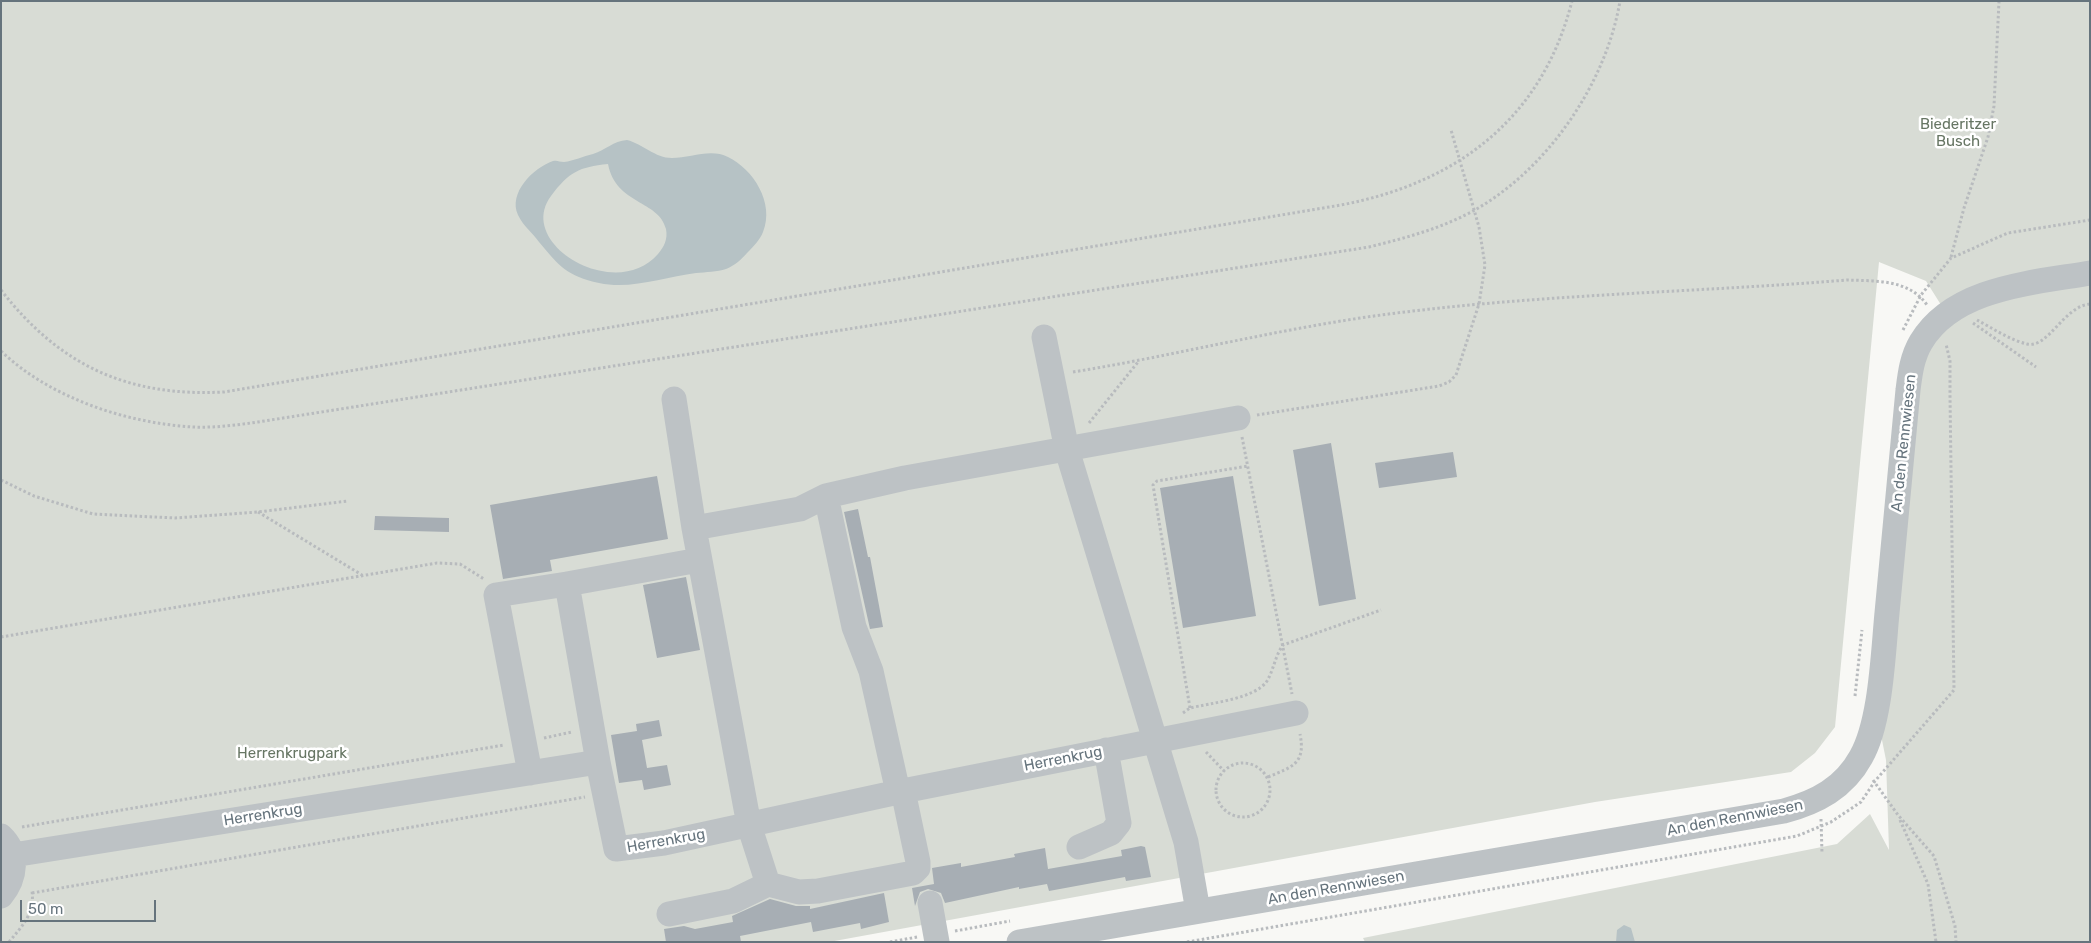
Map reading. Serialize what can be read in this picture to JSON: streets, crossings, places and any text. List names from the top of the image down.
{
  "streets": {
    "street": ["An den Rennwiesen", "Herrenkrug"]
  },
  "parks": ["Biederitzer Busch", "Herrenkrugpark"],
  "scale_bar": "50 m"
}
